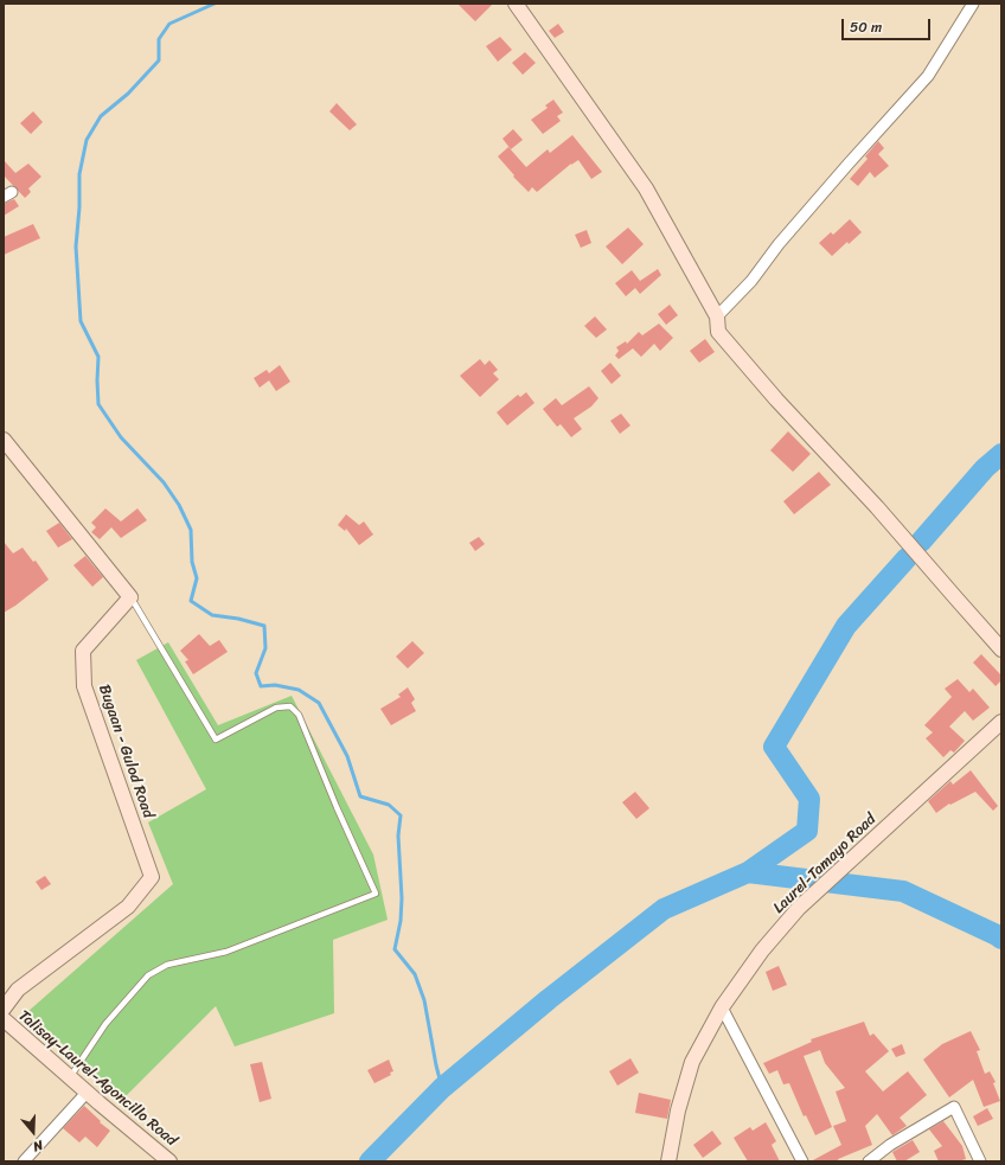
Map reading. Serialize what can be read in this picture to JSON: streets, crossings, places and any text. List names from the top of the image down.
{
  "streets": {
    "street": ["Bugaan - Gulod Road", "Laurel-Tamayo Road", "Talisay-Laurel-Agoncillo Road"]
  },
  "scale_bar": "50 m",
  "north": "bottom"
}
